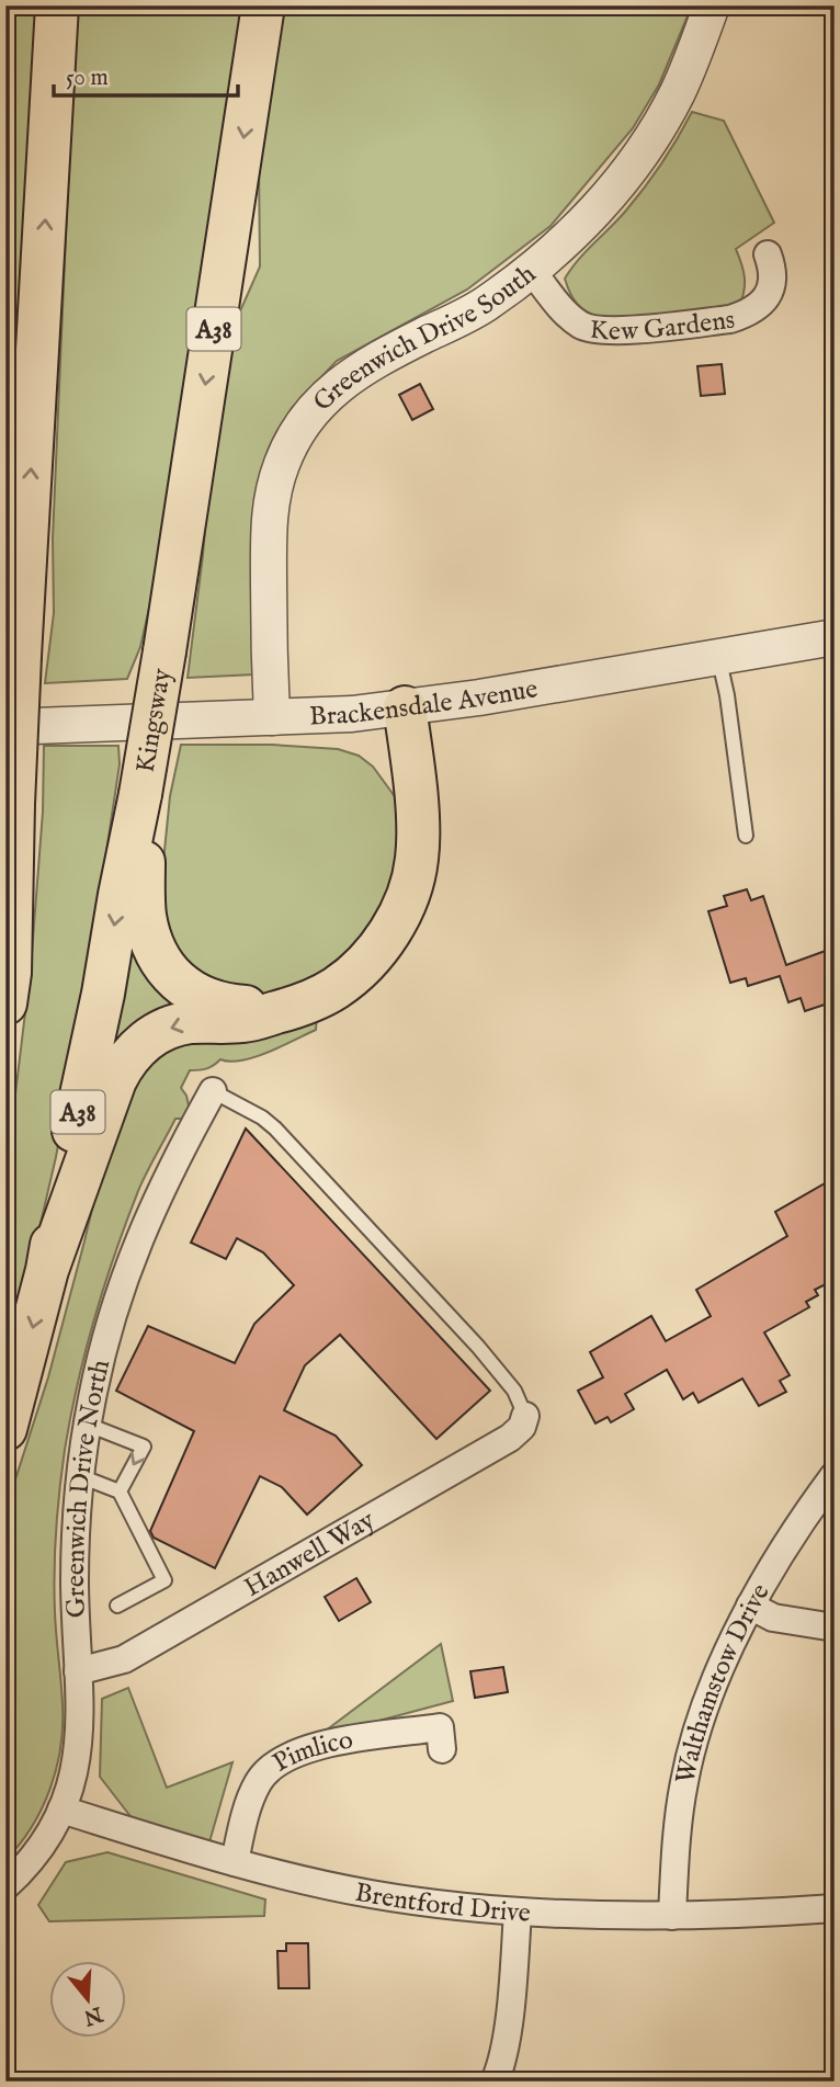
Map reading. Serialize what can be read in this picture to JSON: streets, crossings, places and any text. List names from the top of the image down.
{
  "streets": {
    "highway": ["A38", "Kingsway"],
    "street": [
      "Kew Gardens",
      "Greenwich Drive South",
      "Brackensdale Avenue",
      "Greenwich Drive North",
      "Hanwell Way",
      "Walthamstow Drive",
      "Pimlico",
      "Brentford Drive"
    ]
  },
  "crossings": [
    ["Kew Gardens", "Greenwich Drive South"],
    ["Greenwich Drive South", "Brackensdale Avenue"],
    ["Greenwich Drive North", "Hanwell Way"],
    ["Greenwich Drive North", "Brentford Drive"],
    ["Walthamstow Drive", "Brentford Drive"],
    ["Pimlico", "Brentford Drive"]
  ],
  "scale_bar": "50 m",
  "north": "bottom"
}
